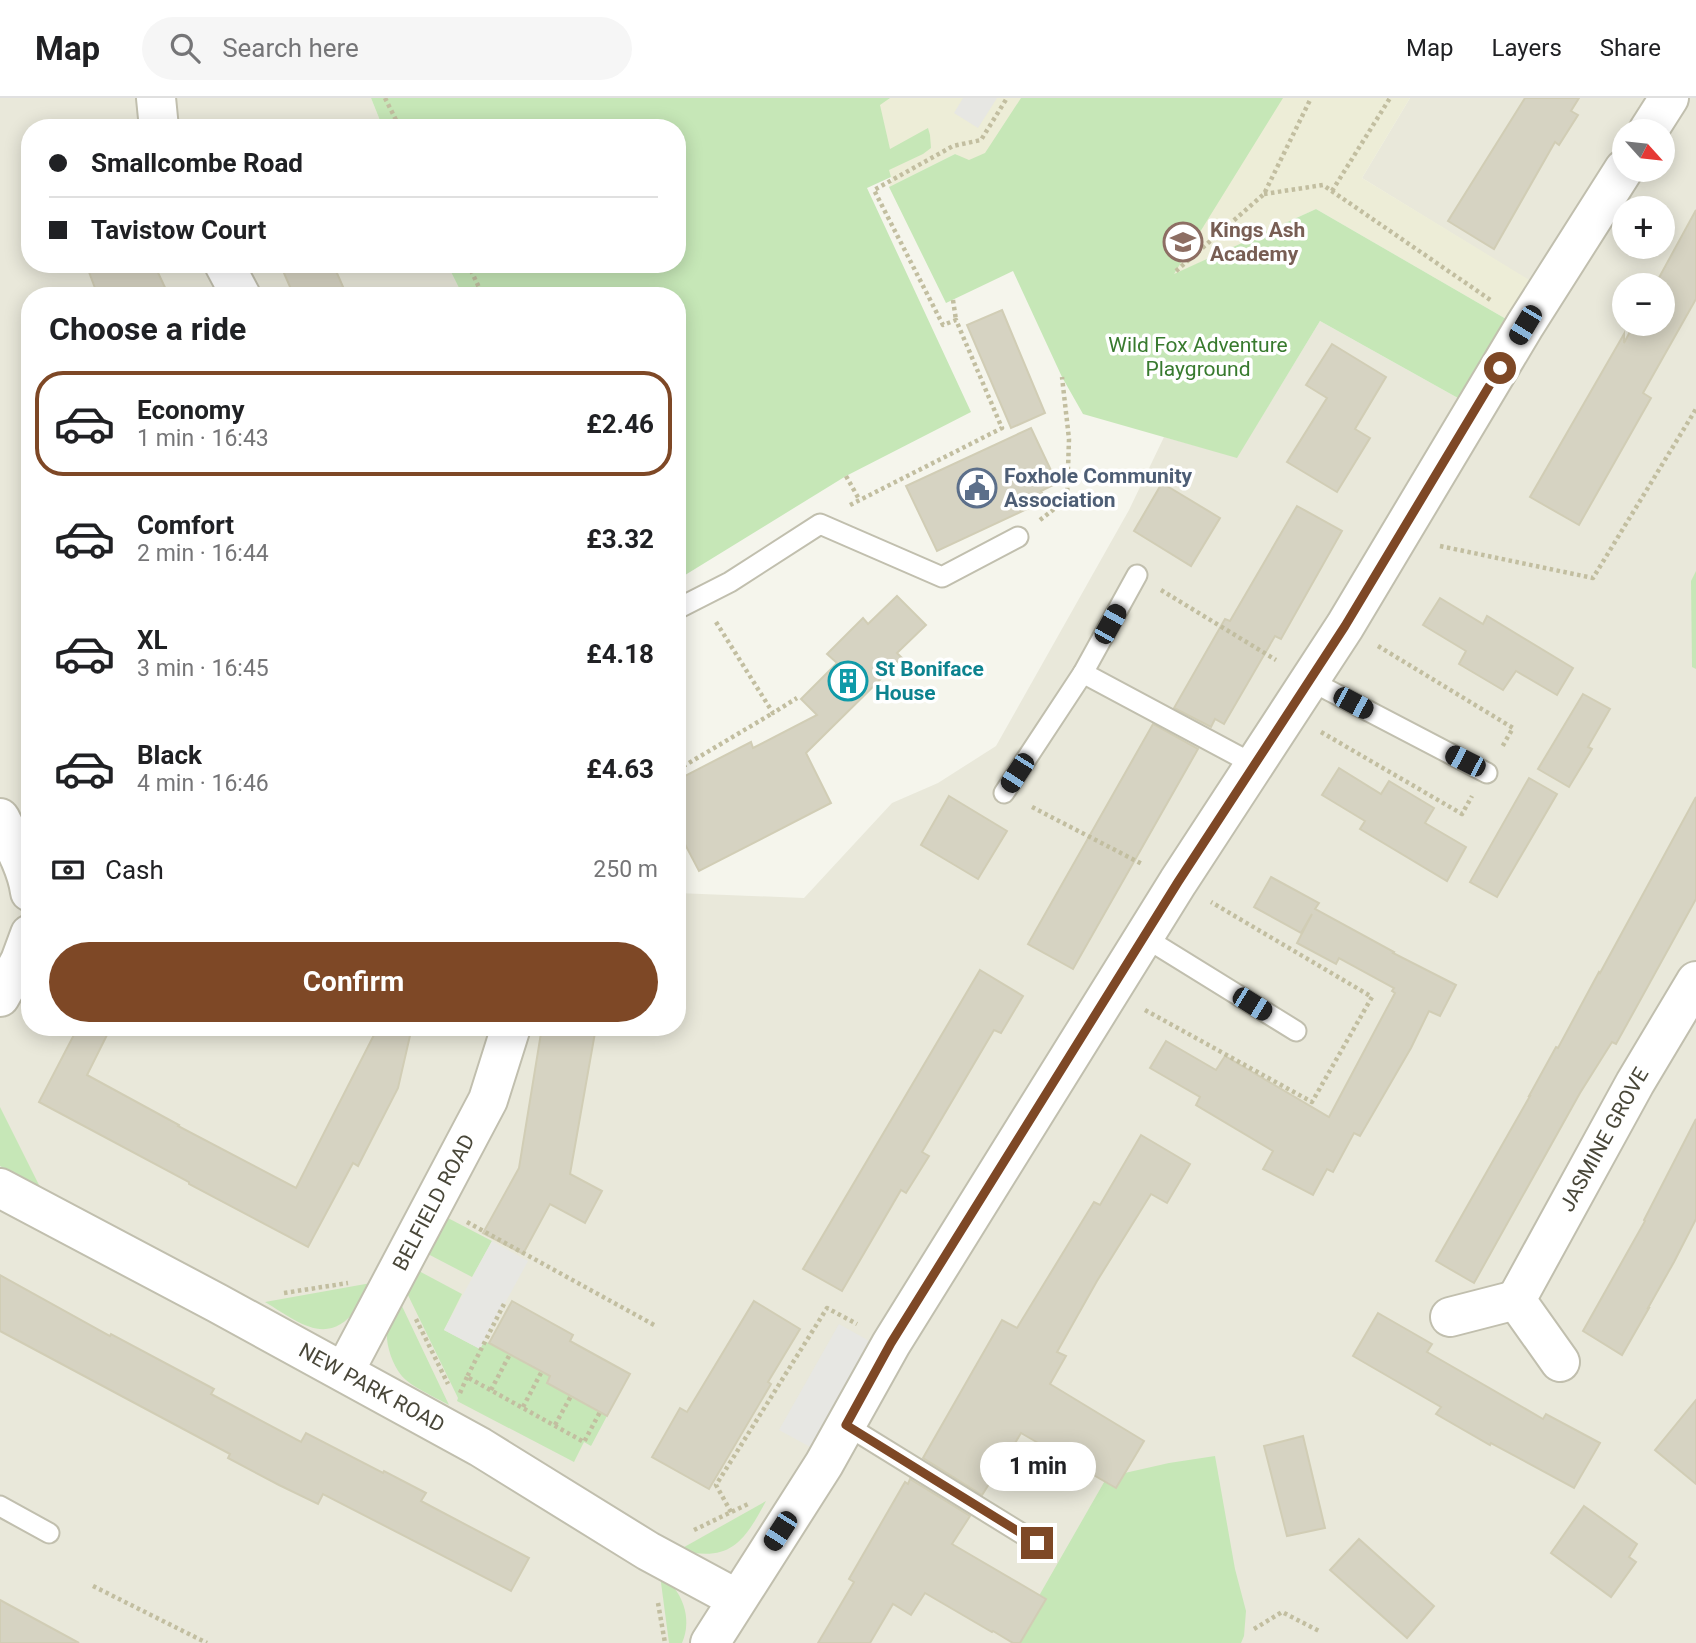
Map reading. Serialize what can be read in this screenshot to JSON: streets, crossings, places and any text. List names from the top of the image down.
{
  "streets": {
    "street": ["JASMINE GROVE", "BELFIELD ROAD", "NEW PARK ROAD"]
  },
  "crossings": [
    ["BELFIELD ROAD", "NEW PARK ROAD"]
  ],
  "parks": ["Wild Fox Adventure Playground"],
  "places": {
    "school or university": ["Kings Ash Academy"],
    "public building": ["Foxhole Community Association"],
    "building": ["St Boniface House"]
  },
  "north": "bottom right",
  "page": {
    "header": "Map",
    "search": "Search here",
    "nav": ["Map", "Layers", "Share"],
    "map_buttons": ["+", "−"],
    "banner": ["Smallcombe Road", "Tavistow Court"],
    "heading": "Choose a ride",
    "list": [
      {
        "name": "Economy",
        "note": "1 min · 16:43",
        "value": "£2.46"
      },
      {
        "name": "Comfort",
        "note": "2 min · 16:44",
        "value": "£3.32"
      },
      {
        "name": "XL",
        "note": "3 min · 16:45",
        "value": "£4.18"
      },
      {
        "name": "Black",
        "note": "4 min · 16:46",
        "value": "£4.63"
      }
    ],
    "pay": ["Cash", "250 m"],
    "buttons": "Confirm",
    "bubble": "1 min"
  }
}
